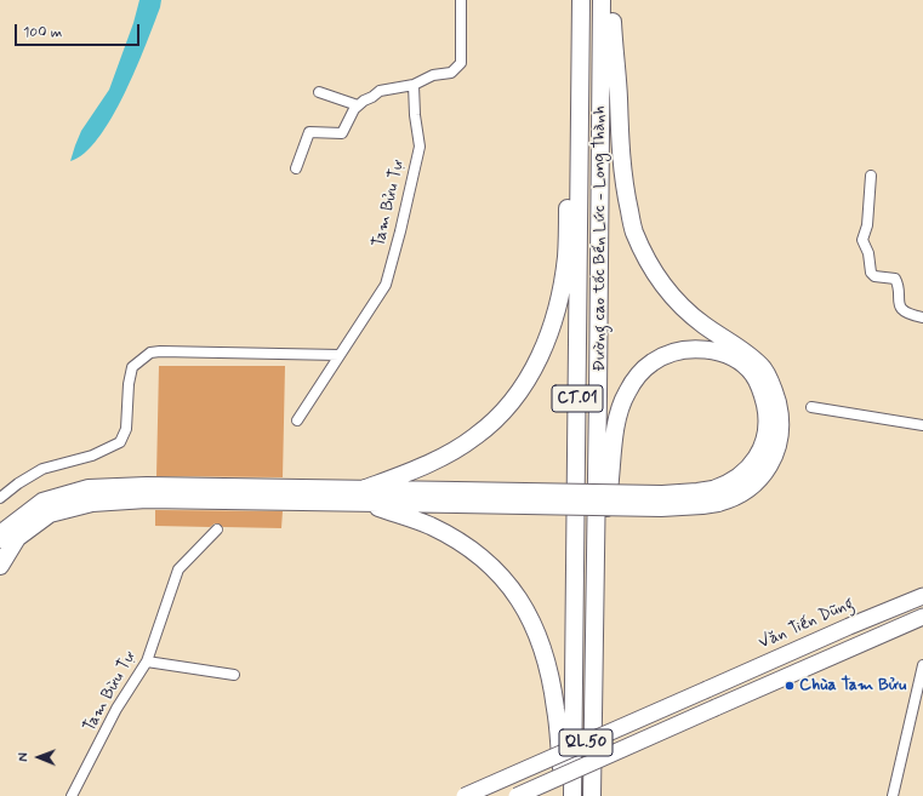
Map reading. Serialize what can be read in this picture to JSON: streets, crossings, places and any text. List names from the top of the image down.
{
  "streets": {
    "highway": [
      "Đường cao tốc Bến Lức - Long Thành",
      "CT.01",
      "Văn Tiến Dũng",
      "QL.50"
    ],
    "street": ["Tam Bửu Tự", "Tam Bừu Tự"]
  },
  "places": ["Chùa Tam Bửu"],
  "scale_bar": "100 m",
  "north": "left"
}
